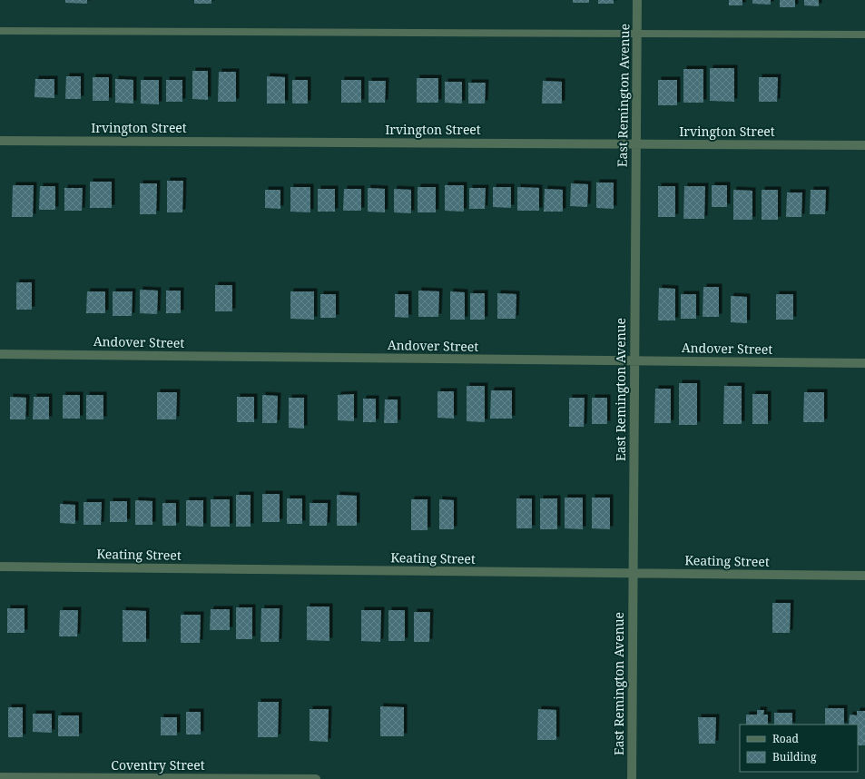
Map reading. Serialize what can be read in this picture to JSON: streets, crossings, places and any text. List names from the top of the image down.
{
  "streets": {
    "street": [
      "East Remington Avenue",
      "Irvington Street",
      "Andover Street",
      "Keating Street",
      "Coventry Street"
    ]
  },
  "crossings": [
    ["East Remington Avenue", "Irvington Street"],
    ["East Remington Avenue", "Andover Street"],
    ["East Remington Avenue", "Keating Street"]
  ],
  "legend": ["Road", "Building"]
}
